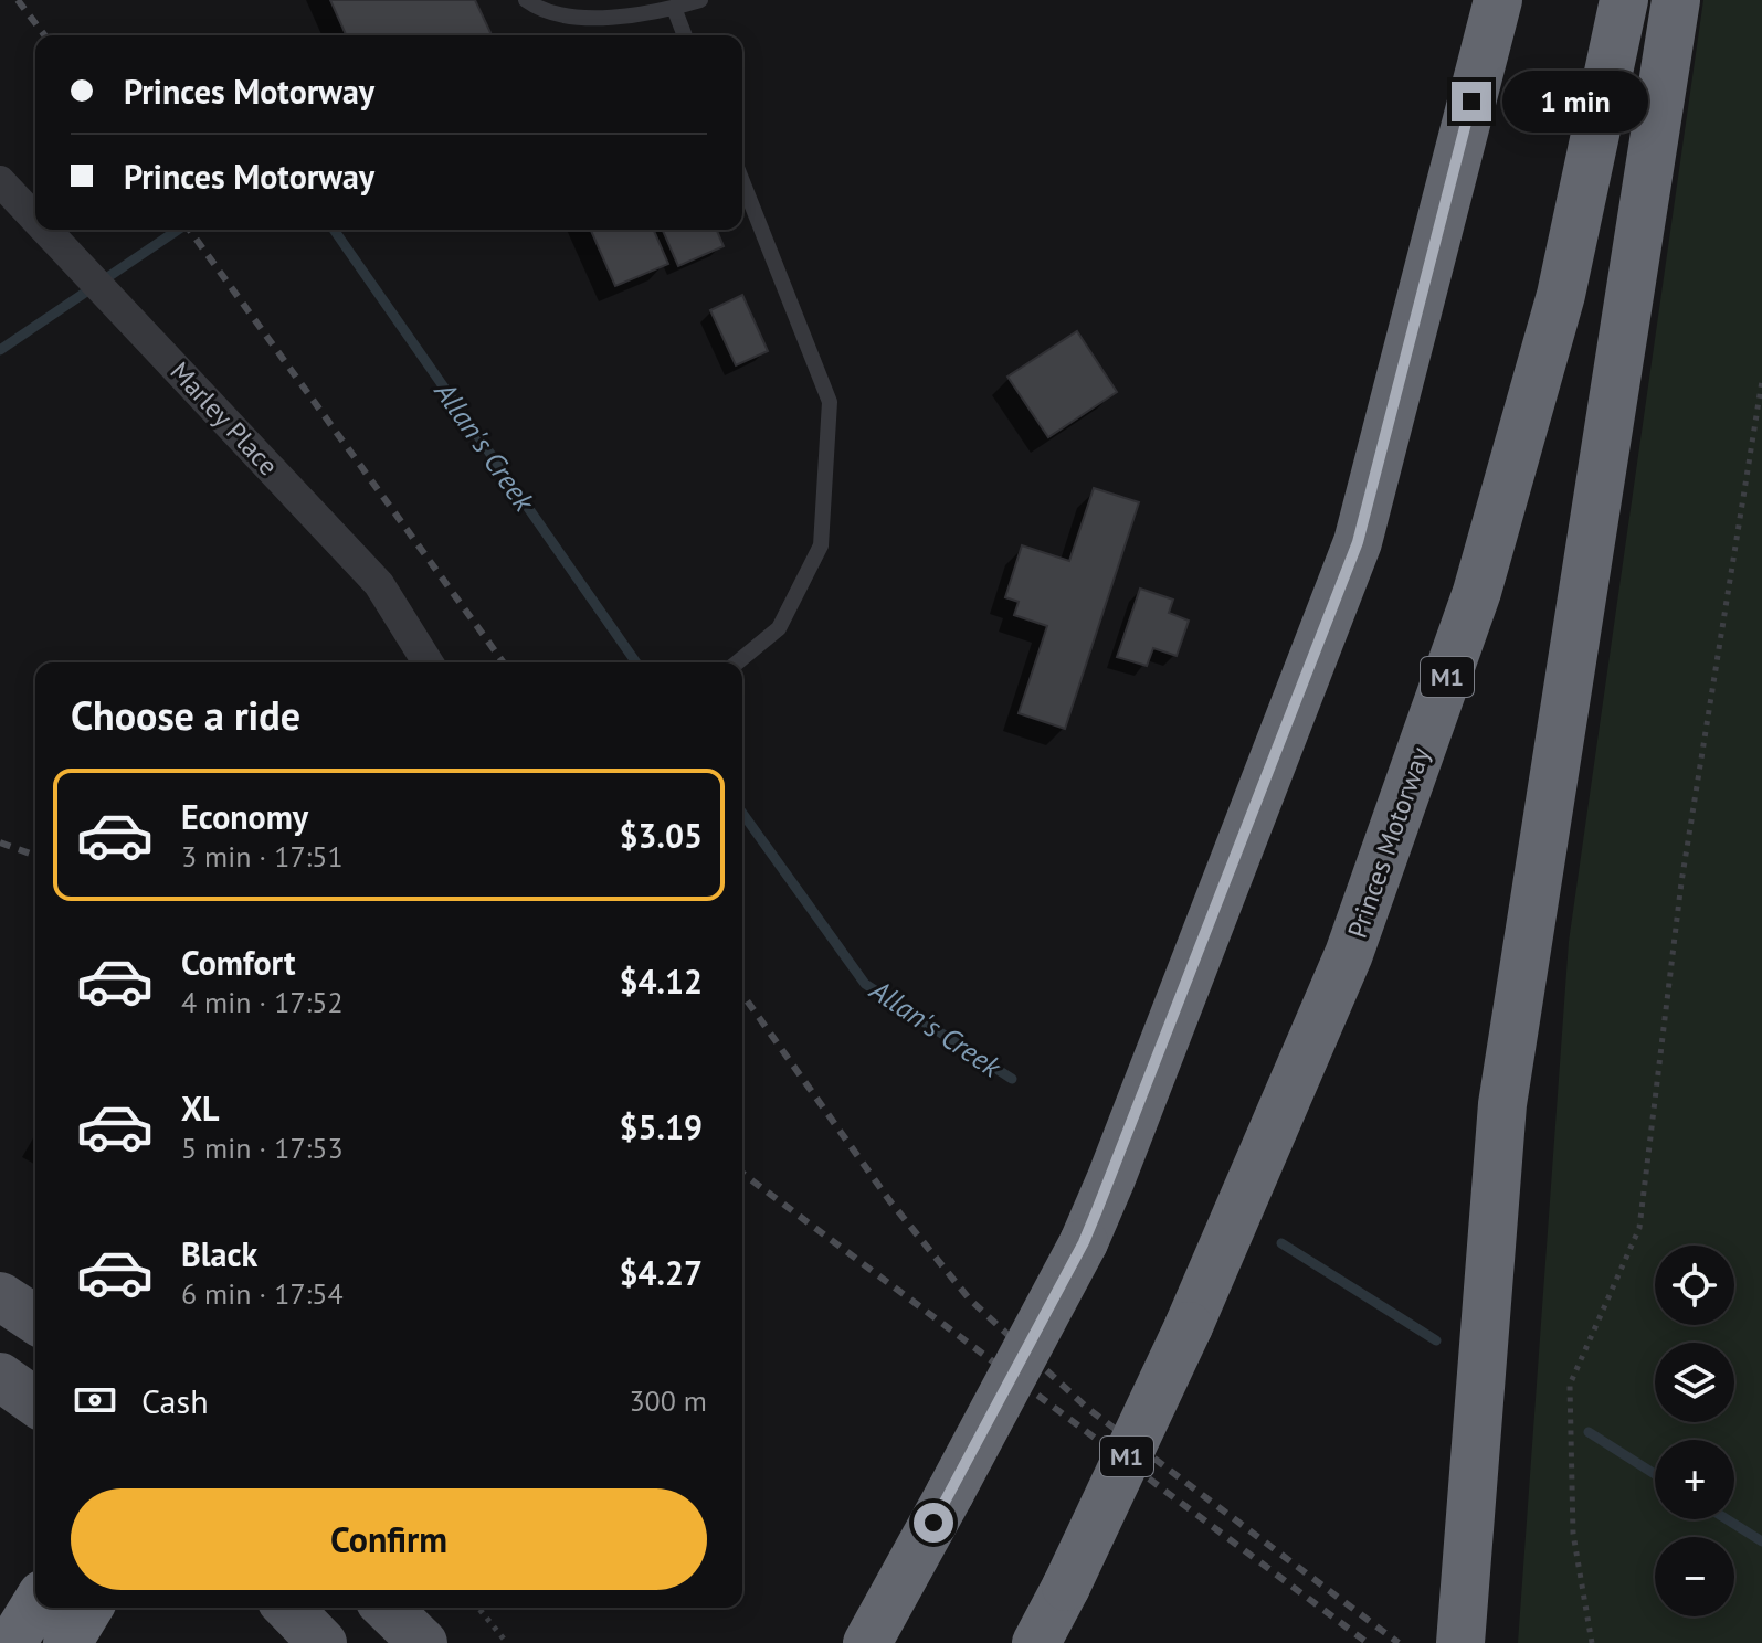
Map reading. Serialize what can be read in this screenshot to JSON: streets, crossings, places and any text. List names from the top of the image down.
{
  "streets": {
    "highway": ["M1", "Princes Motorway"],
    "street": ["Marley Place"]
  },
  "water": ["Allan's Creek"],
  "page": {
    "banner": ["Princes Motorway", "Princes Motorway"],
    "bubble": "1 min",
    "heading": "Choose a ride",
    "list": [
      {
        "name": "Economy",
        "note": "3 min · 17:51",
        "value": "$3.05"
      },
      {
        "name": "Comfort",
        "note": "4 min · 17:52",
        "value": "$4.12"
      },
      {
        "name": "XL",
        "note": "5 min · 17:53",
        "value": "$5.19"
      },
      {
        "name": "Black",
        "note": "6 min · 17:54",
        "value": "$4.27"
      }
    ],
    "map_buttons": ["+", "−"],
    "pay": ["Cash", "300 m"],
    "buttons": "Confirm"
  }
}
